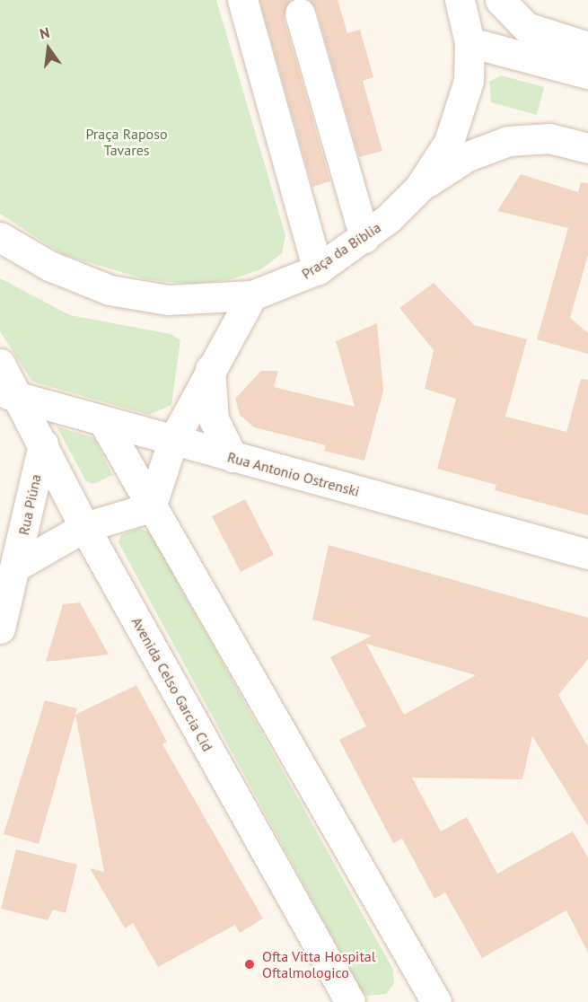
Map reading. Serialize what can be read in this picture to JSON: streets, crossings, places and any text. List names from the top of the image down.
{
  "streets": {
    "street": [
      "Praça da Bíblia",
      "Rua Antonio Ostrenski",
      "Rua Piúna",
      "Avenida Celso Garcia Cid"
    ]
  },
  "crossings": [
    ["Rua Antonio Ostrenski", "Avenida Celso Garcia Cid"],
    ["Rua Piúna", "Avenida Celso Garcia Cid"]
  ],
  "parks": ["Praça Raposo Tavares"],
  "places": ["Ofta Vitta Hospital Oftalmologico"],
  "north": "top"
}
